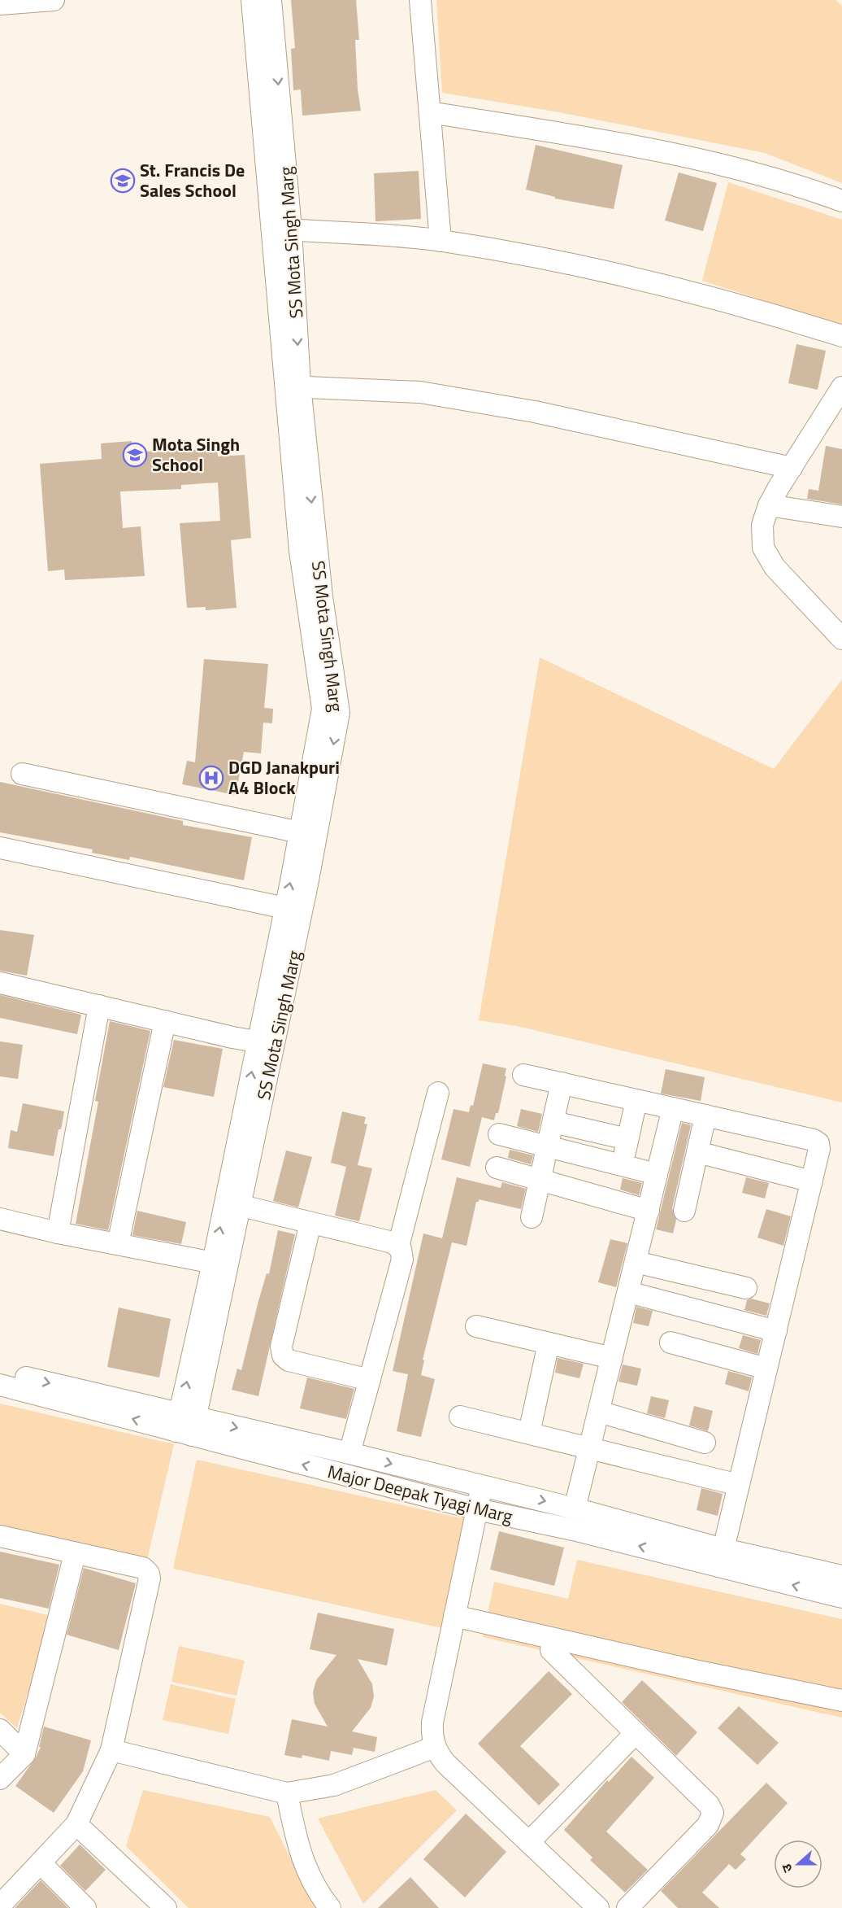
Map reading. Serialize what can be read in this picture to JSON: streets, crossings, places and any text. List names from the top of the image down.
{
  "streets": {
    "street": ["SS Mota Singh Marg", "Major Deepak Tyagi Marg"]
  },
  "crossings": [
    ["SS Mota Singh Marg", "Major Deepak Tyagi Marg"]
  ],
  "places": {
    "school or university": ["St. Francis De Sales School", "Mota Singh School"],
    "hospital": ["DGD Janakpuri A4 Block"]
  },
  "north": "left"
}
